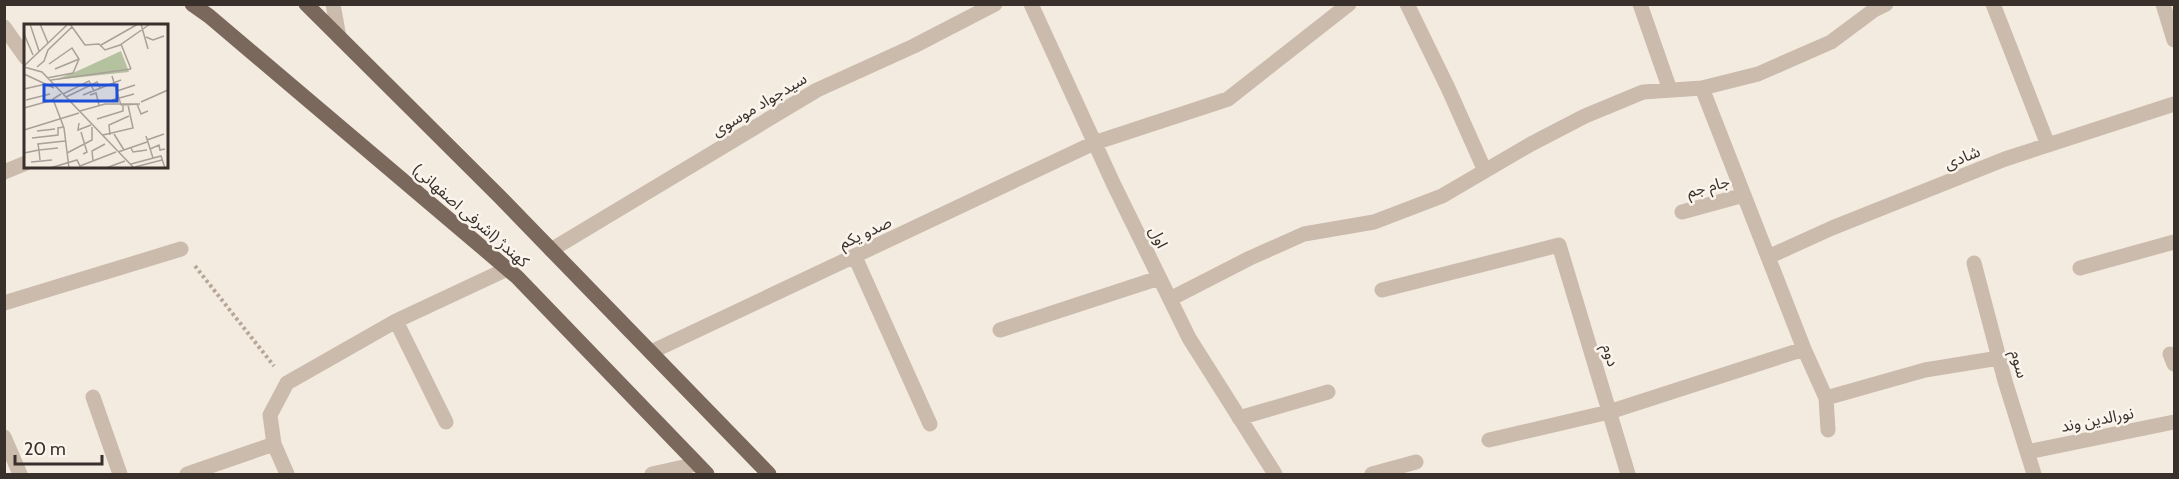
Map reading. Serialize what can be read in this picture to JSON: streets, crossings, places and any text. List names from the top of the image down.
{
  "streets": {
    "main road": ["کهندژ (اشرفی اصفهانی)"],
    "street": [
      "سیدجواد موسوی",
      "شادی",
      "جام جم",
      "صدو یکم",
      "اول",
      "دوم",
      "سوم",
      "نورالدین وند"
    ]
  },
  "crossings": [
    ["سیدجواد موسوی", "کهندژ (اشرفی اصفهانی)"],
    ["کهندژ (اشرفی اصفهانی)", "صدو یکم"],
    ["صدو یکم", "اول"],
    ["سوم", "نورالدین وند"]
  ],
  "scale_bar": "20 m"
}
